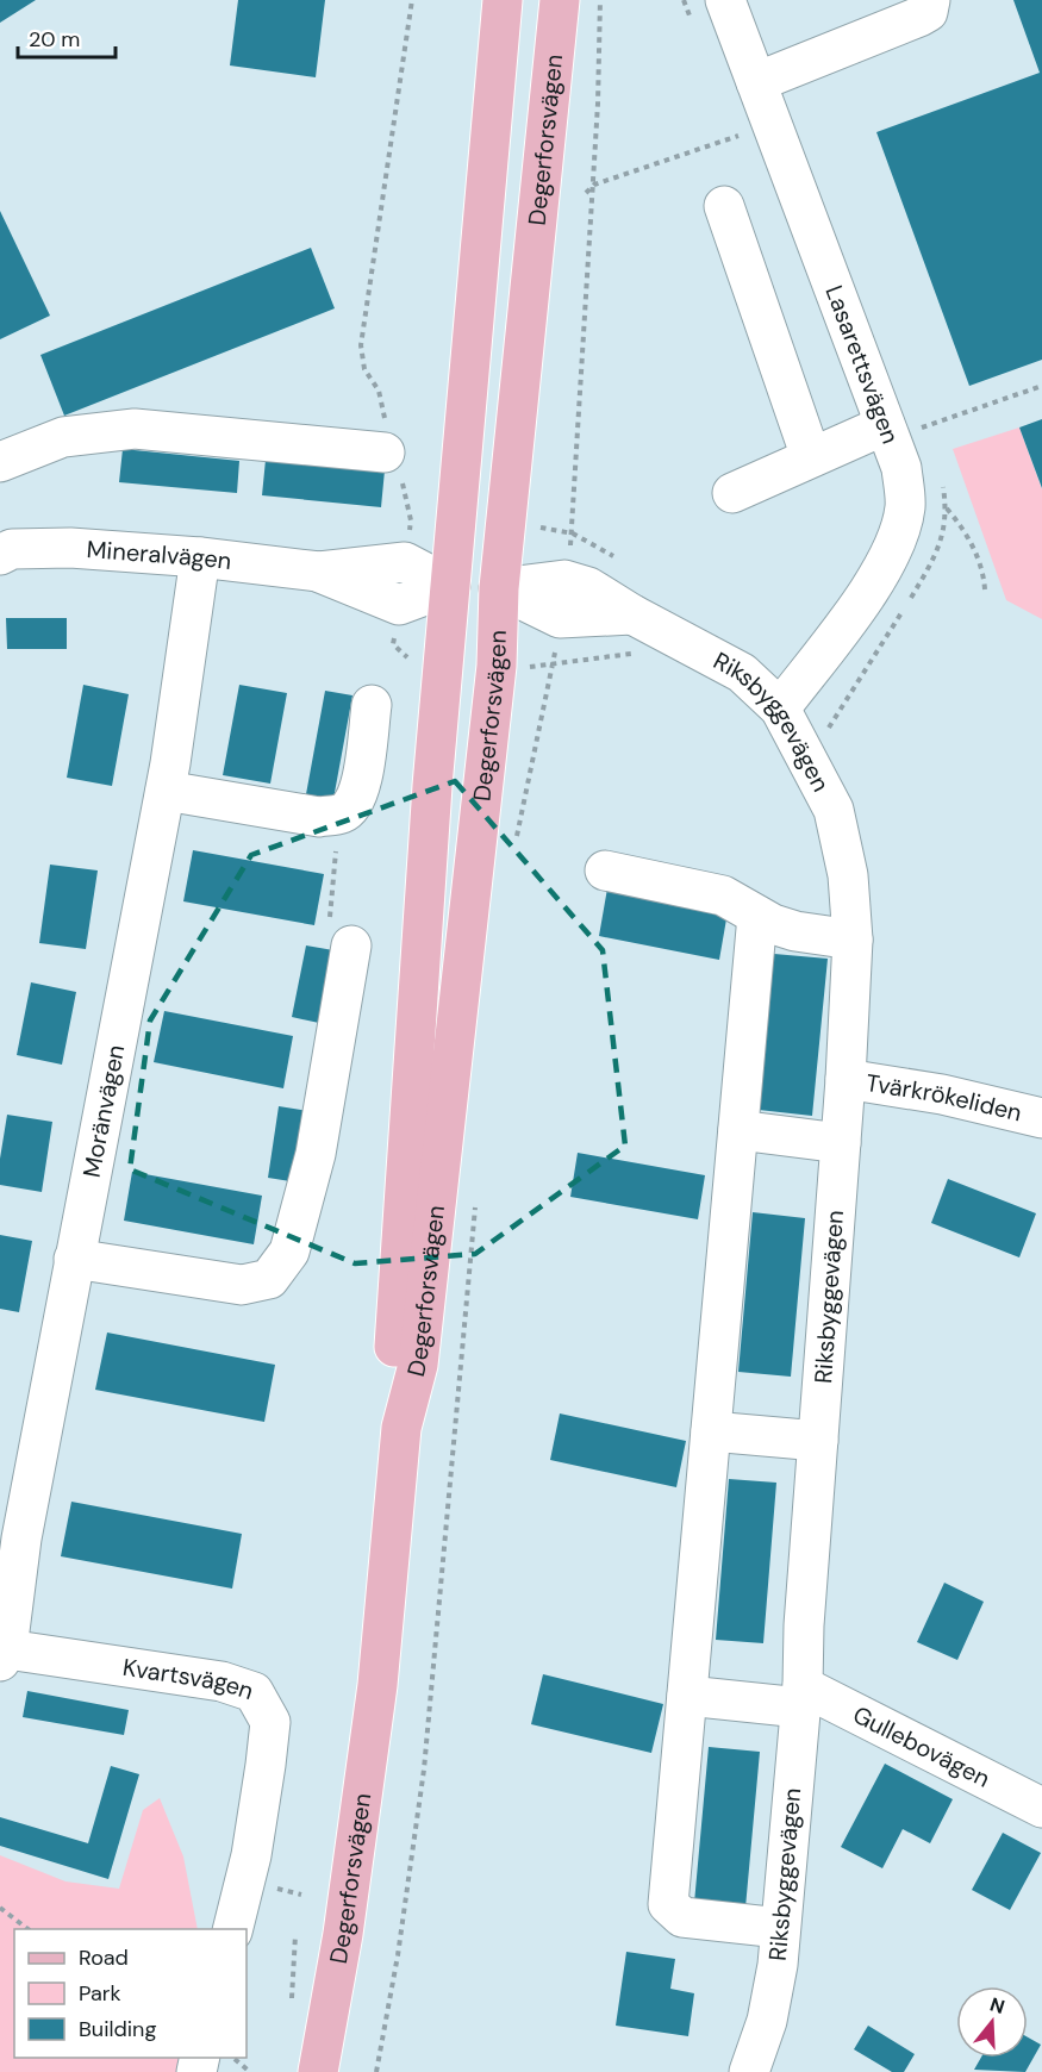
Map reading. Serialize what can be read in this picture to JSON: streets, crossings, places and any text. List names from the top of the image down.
{
  "streets": {
    "main road": ["Degerforsvägen"],
    "street": [
      "Lasarettsvägen",
      "Mineralvägen",
      "Riksbyggevägen",
      "Tvärkrökeliden",
      "Moränvägen",
      "Kvartsvägen",
      "Gullebovägen"
    ]
  },
  "crossings": [
    ["Degerforsvägen", "Mineralvägen"],
    ["Degerforsvägen", "Riksbyggevägen"],
    ["Lasarettsvägen", "Riksbyggevägen"],
    ["Mineralvägen", "Moränvägen"],
    ["Riksbyggevägen", "Tvärkrökeliden"],
    ["Riksbyggevägen", "Gullebovägen"],
    ["Moränvägen", "Kvartsvägen"]
  ],
  "legend": ["Road", "Park", "Building"],
  "scale_bar": "20 m",
  "north": "top"
}
